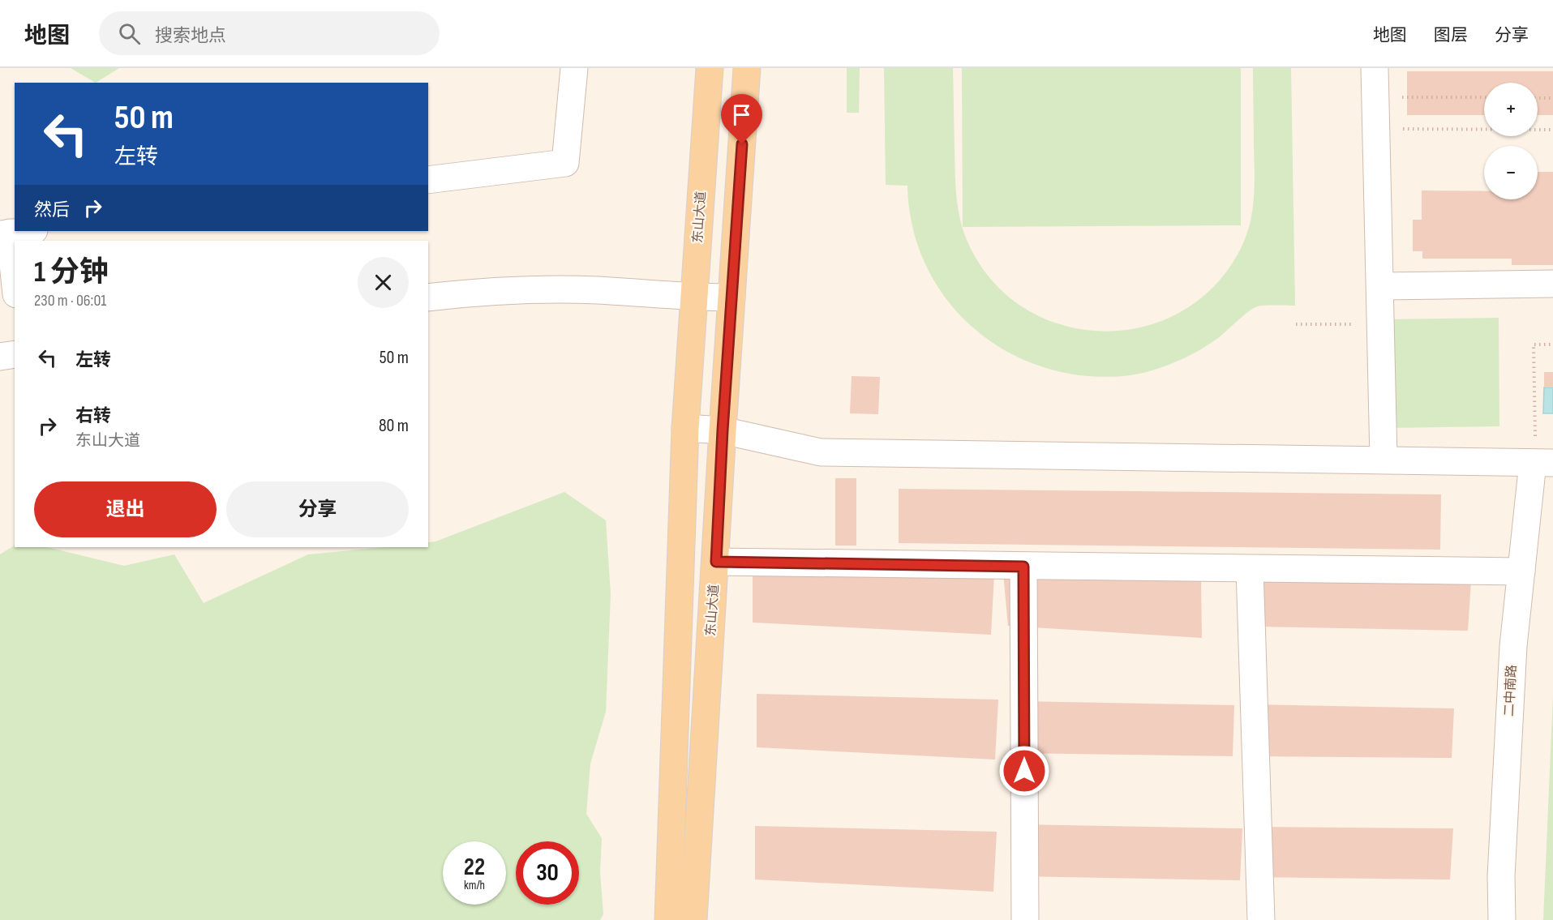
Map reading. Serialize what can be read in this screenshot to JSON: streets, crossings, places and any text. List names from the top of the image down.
{
  "streets": {
    "main road": ["东山大道"],
    "street": ["二中南路"]
  },
  "page": {
    "header": "地图",
    "search": "搜索地点",
    "nav": ["地图", "图层", "分享"],
    "map_buttons": ["+", "−"],
    "turn": ["50 m", "左转"],
    "then": "然后",
    "heading": ["1 分钟", "230 m · 06:01"],
    "list": [
      {
        "name": "左转",
        "value": "50 m"
      },
      {
        "name": "右转",
        "note": "东山大道",
        "value": "80 m"
      }
    ],
    "buttons": ["退出", "分享"],
    "speed": "22 km/h",
    "limit": "30"
  }
}
